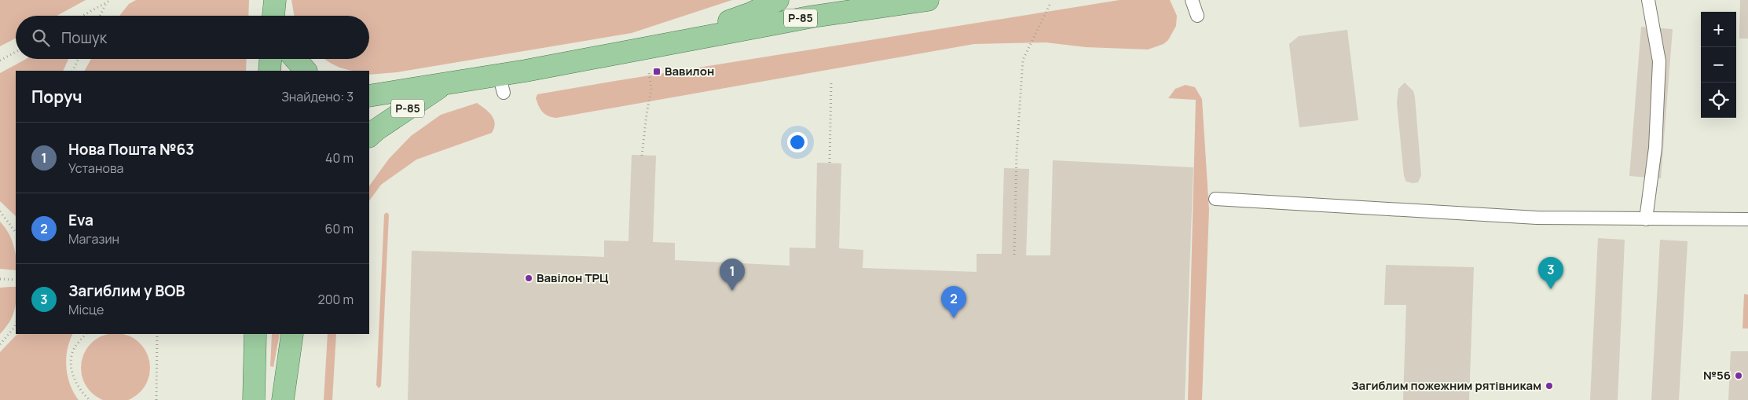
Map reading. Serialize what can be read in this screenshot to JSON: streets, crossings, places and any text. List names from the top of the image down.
{
  "streets": {
    "main road": ["Р-85"]
  },
  "places": {
    "transit": ["Вавилон"],
    "other": ["Вавілон ТРЦ", "№56", "Загиблим пожежним рятiвникам"]
  },
  "page": {
    "map_buttons": ["+", "−"],
    "search": "Пошук",
    "heading": ["Поруч", "Знайдено: 3"],
    "list": [
      {
        "mark": "1",
        "name": "Нова Пошта №63",
        "note": "Установа",
        "value": "40 m"
      },
      {
        "mark": "2",
        "name": "Eva",
        "note": "Магазин",
        "value": "60 m"
      },
      {
        "mark": "3",
        "name": "Загиблим у ВОВ",
        "note": "Місце",
        "value": "200 m"
      }
    ],
    "pins": ["3", "1", "2"]
  }
}
